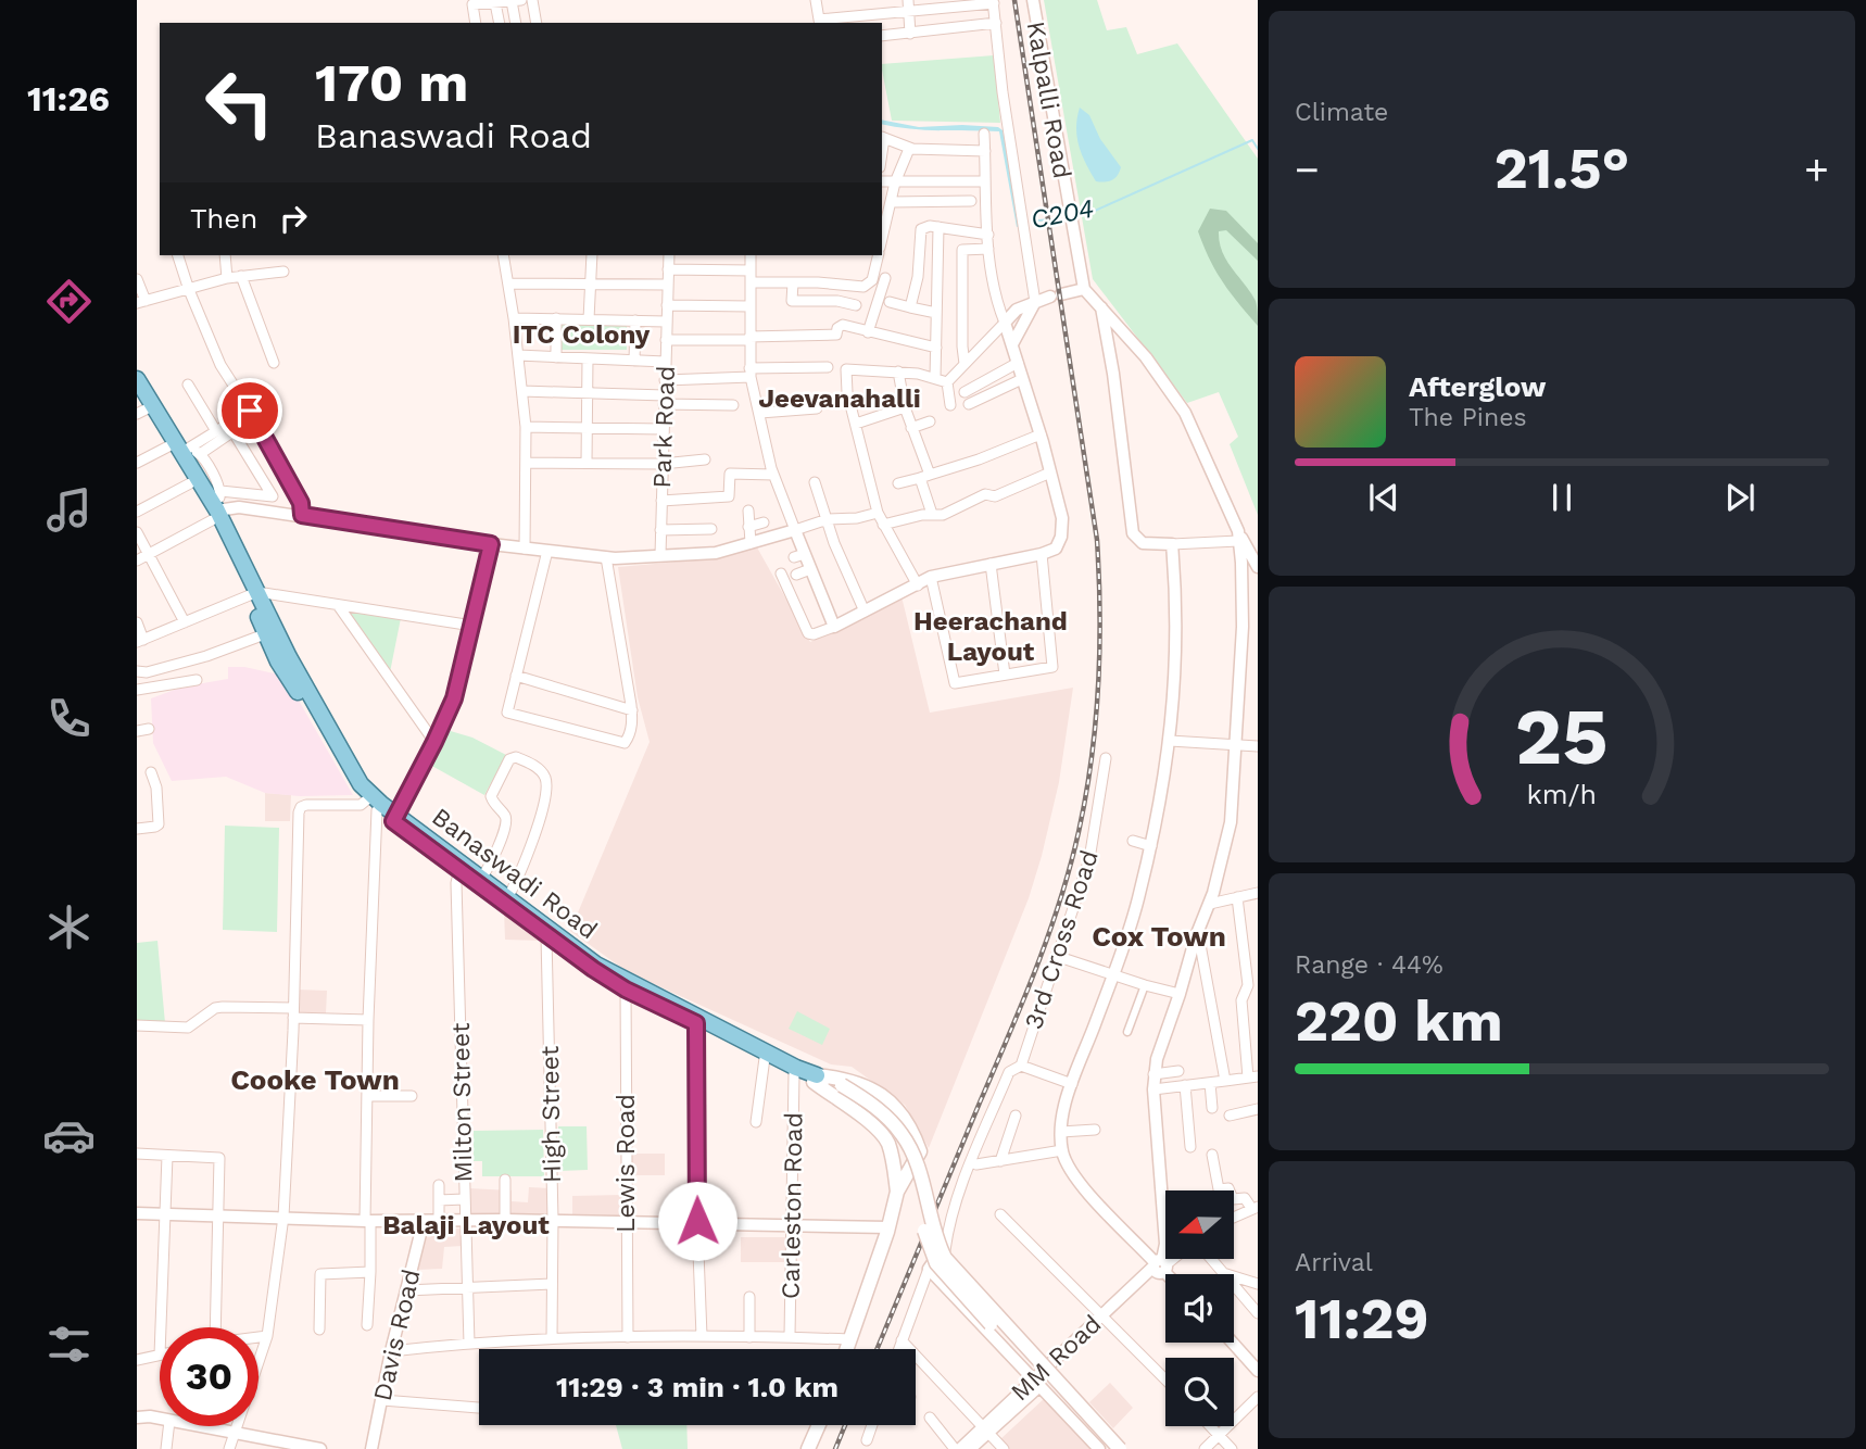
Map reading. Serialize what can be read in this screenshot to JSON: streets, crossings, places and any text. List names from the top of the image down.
{
  "streets": {
    "main road": ["Banaswadi Road"],
    "street": [
      "Kalpalli Road",
      "Park Road",
      "3rd Cross Road",
      "Milton Street",
      "High Street",
      "Lewis Road",
      "Carleston Road",
      "Davis Road",
      "MM Road"
    ]
  },
  "crossings": [
    ["Banaswadi Road", "Milton Street"],
    ["Banaswadi Road", "High Street"],
    ["Banaswadi Road", "Lewis Road"],
    ["Banaswadi Road", "Carleston Road"]
  ],
  "districts": [
    "ITC Colony",
    "Jeevanahalli",
    "Heerachand Layout",
    "Cox Town",
    "Cooke Town",
    "Balaji Layout"
  ],
  "water": ["C204"],
  "north": "left",
  "page": {
    "tabs": "11:26",
    "tile": [
      "Climate",
      ["Range · 44%", "220 km"],
      ["Arrival", "11:29"]
    ],
    "turn": ["170 m", "Banaswadi Road"],
    "heat": ["−", "21.5°", "+"],
    "then": "Then",
    "song": ["Afterglow", "The Pines"],
    "limit": "30",
    "trip": "11:29 · 3 min · 1.0 km",
    "gauge": ["25", "km/h"]
  }
}
